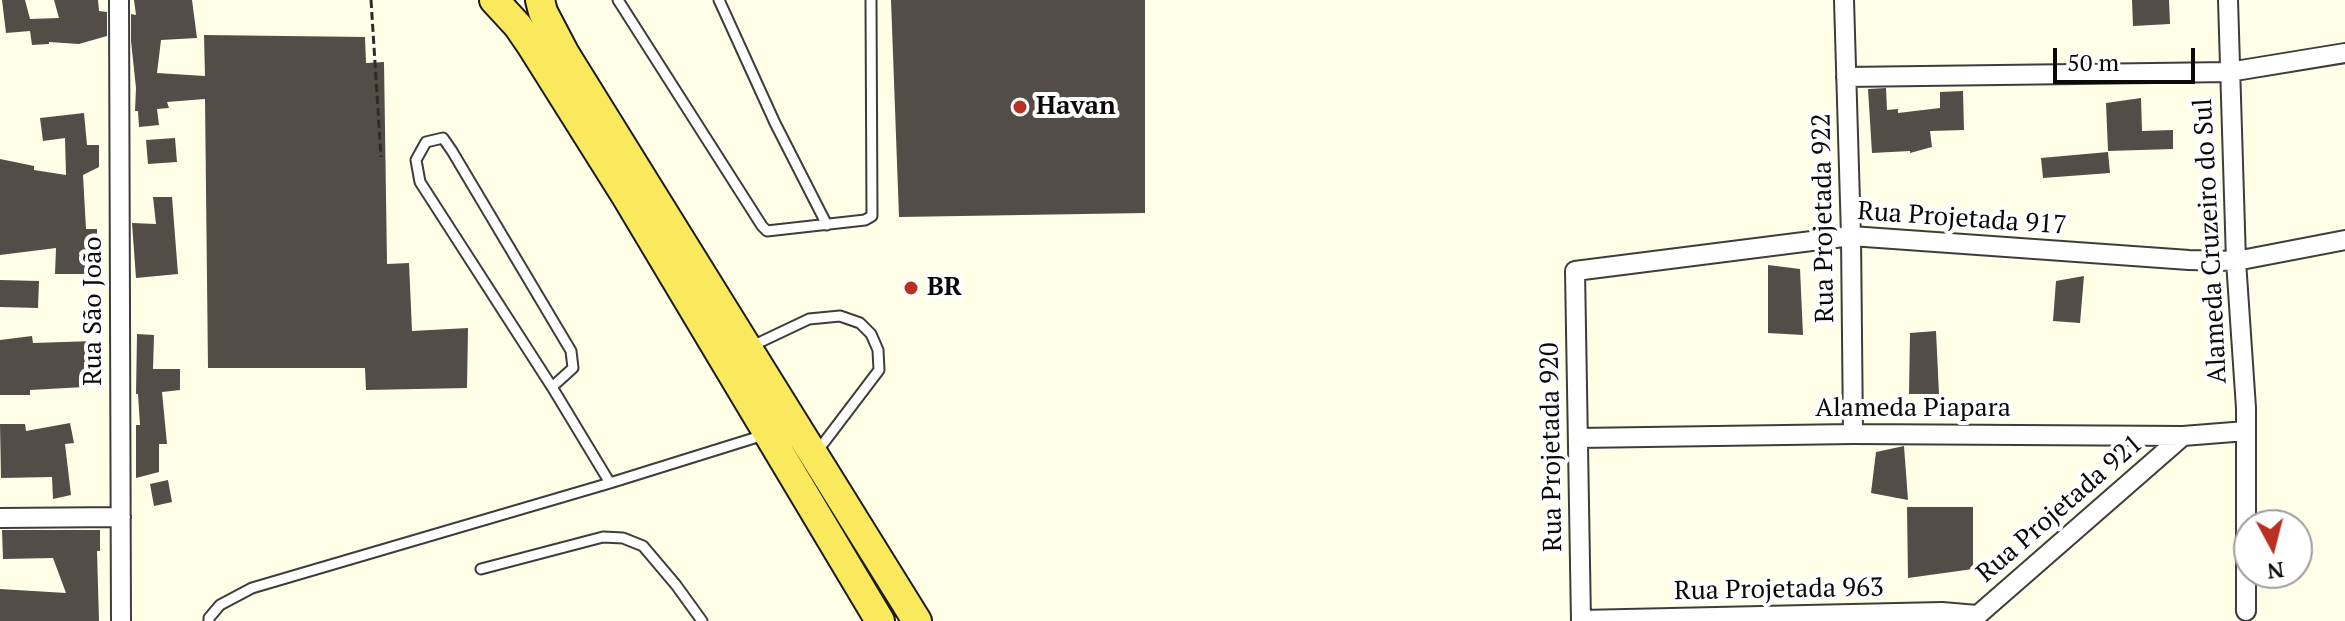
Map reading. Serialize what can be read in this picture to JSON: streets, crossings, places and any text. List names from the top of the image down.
{
  "streets": {
    "street": [
      "Rua Projetada 922",
      "Rua Projetada 917",
      "Alameda Cruzeiro do Sul",
      "Rua São João",
      "Alameda Piapara",
      "Rua Projetada 920",
      "Rua Projetada 921",
      "Rua Projetada 963"
    ]
  },
  "crossings": [
    ["Rua Projetada 922", "Rua Projetada 917"],
    ["Rua Projetada 922", "Alameda Piapara"],
    ["Rua Projetada 917", "Alameda Cruzeiro do Sul"],
    ["Rua Projetada 917", "Rua Projetada 920"],
    ["Alameda Cruzeiro do Sul", "Alameda Piapara"],
    ["Alameda Piapara", "Rua Projetada 920"],
    ["Alameda Piapara", "Rua Projetada 921"],
    ["Rua Projetada 920", "Rua Projetada 963"],
    ["Rua Projetada 921", "Rua Projetada 963"]
  ],
  "places": ["Havan", "BR"],
  "scale_bar": "50 m",
  "north": "bottom"
}
